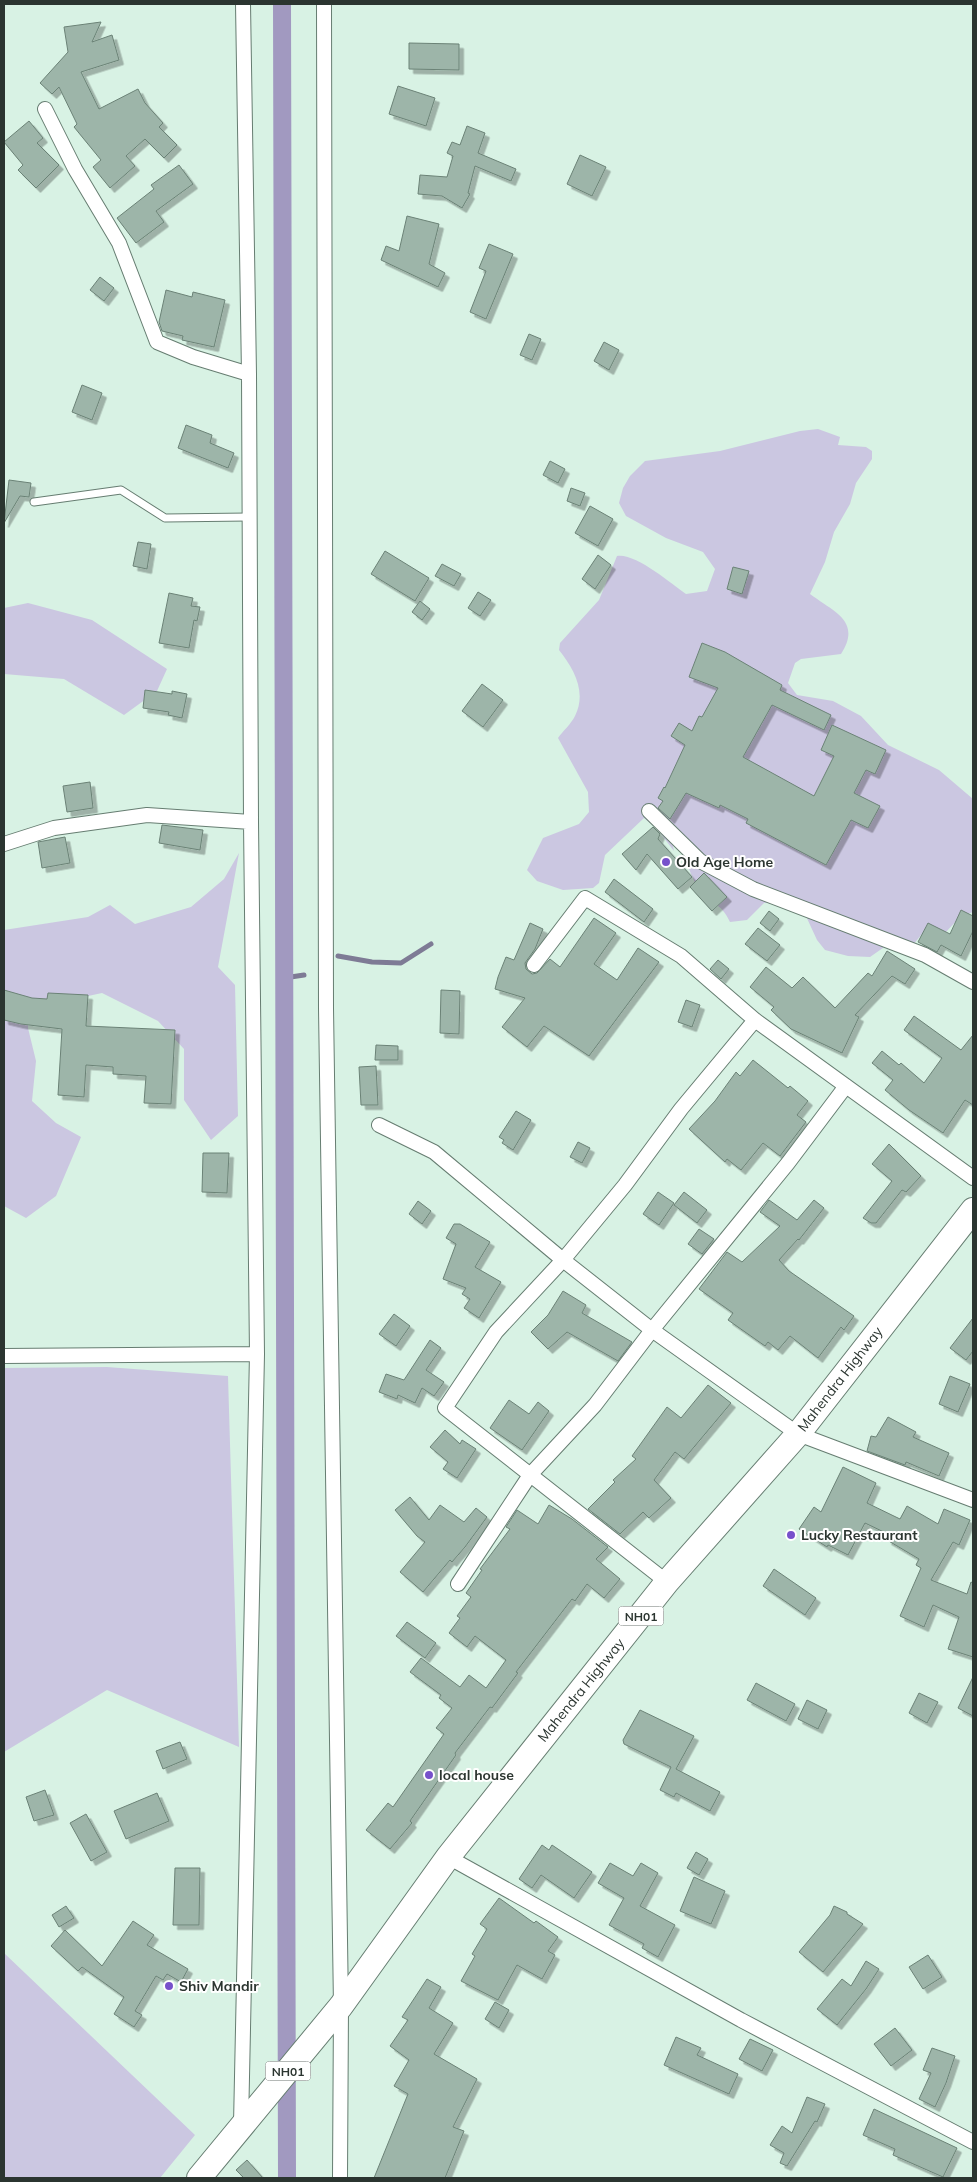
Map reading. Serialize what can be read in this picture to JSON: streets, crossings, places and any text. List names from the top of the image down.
{
  "streets": {
    "highway": ["Mahendra Highway", "NH01"]
  },
  "places": [
    "Old Age Home",
    "Lucky Restaurant",
    "local house",
    "Shiv Mandir"
  ]
}
